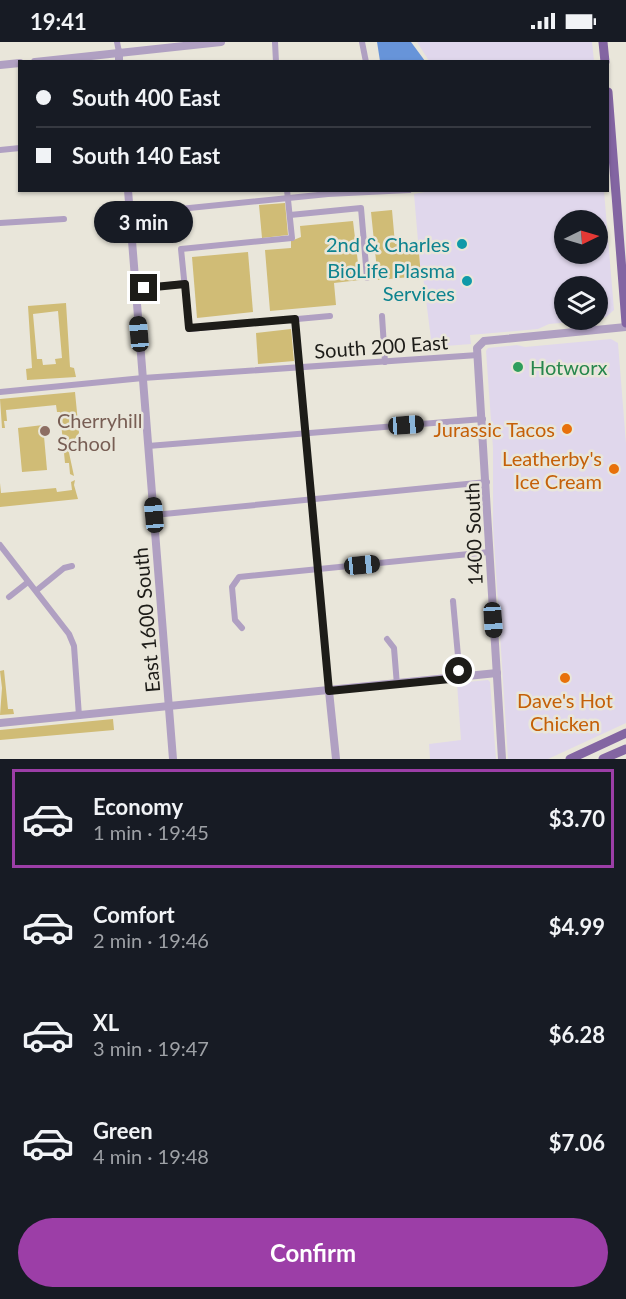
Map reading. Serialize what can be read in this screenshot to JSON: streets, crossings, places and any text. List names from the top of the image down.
{
  "streets": {
    "street": ["South 200 East", "1400 South", "East 1600 South"]
  },
  "crossings": [
    ["South 200 East", "1400 South"],
    ["South 200 East", "East 1600 South"]
  ],
  "places": [
    "2nd & Charles",
    "BioLife Plasma Services",
    "Hotworx",
    "Jurassic Tacos",
    "Cherryhill School",
    "Leatherby's Ice Cream",
    "Dave's Hot Chicken"
  ],
  "north": "right",
  "page": {
    "status": "19:41",
    "banner": ["South 400 East", "South 140 East"],
    "bubble": "3 min",
    "list": [
      {
        "name": "Economy",
        "note": "1 min · 19:45",
        "value": "$3.70"
      },
      {
        "name": "Comfort",
        "note": "2 min · 19:46",
        "value": "$4.99"
      },
      {
        "name": "XL",
        "note": "3 min · 19:47",
        "value": "$6.28"
      },
      {
        "name": "Green",
        "note": "4 min · 19:48",
        "value": "$7.06"
      }
    ],
    "buttons": "Confirm"
  }
}
